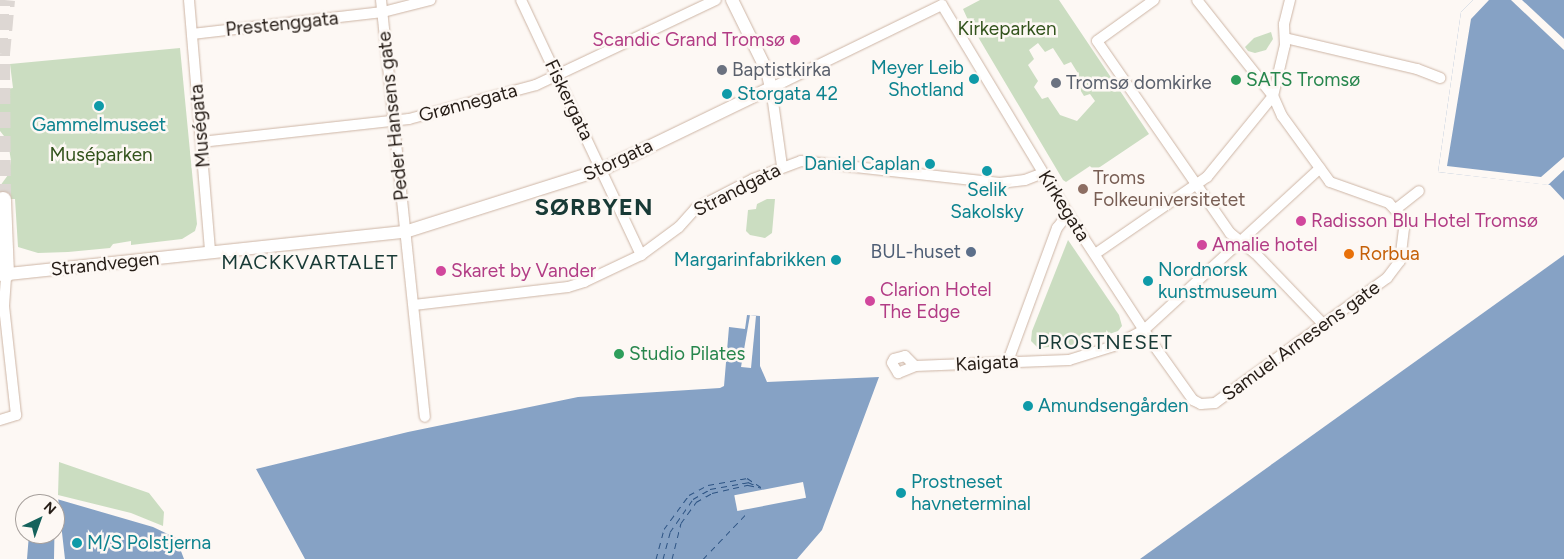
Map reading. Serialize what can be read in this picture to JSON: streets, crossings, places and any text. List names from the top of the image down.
{
  "streets": {
    "street": [
      "Prestenggata",
      "Fiskergata",
      "Grønnegata",
      "Peder Hansens gate",
      "Muségata",
      "Storgata",
      "Strandgata",
      "Kirkegata",
      "Strandvegen",
      "Samuel Arnesens gate",
      "Kaigata"
    ]
  },
  "crossings": [
    ["Prestenggata", "Peder Hansens gate"],
    ["Prestenggata", "Muségata"],
    ["Fiskergata", "Grønnegata"],
    ["Fiskergata", "Storgata"],
    ["Fiskergata", "Strandgata"],
    ["Grønnegata", "Peder Hansens gate"],
    ["Grønnegata", "Muségata"],
    ["Peder Hansens gate", "Storgata"],
    ["Peder Hansens gate", "Strandgata"],
    ["Muségata", "Storgata"],
    ["Muségata", "Strandvegen"],
    ["Storgata", "Kirkegata"],
    ["Storgata", "Strandvegen"],
    ["Strandgata", "Kirkegata"],
    ["Kirkegata", "Samuel Arnesens gate"],
    ["Kirkegata", "Kaigata"]
  ],
  "districts": ["SØRBYEN", "MACKKVARTALET", "PROSTNESET"],
  "parks": ["Kirkeparken", "Muséparken"],
  "places": [
    "Scandic Grand Tromsø",
    "Baptistkirka",
    "Meyer Leib Shotland",
    "SATS Tromsø",
    "Tromsø domkirke",
    "Storgata 42",
    "Gammelmuseet",
    "Daniel Caplan",
    "Selik Sakolsky",
    "Troms Folkeuniversitetet",
    "Radisson Blu Hotel Tromsø",
    "Amalie hotel",
    "BUL-huset",
    "Rorbua",
    "Margarinfabrikken",
    "Skaret by Vander",
    "Nordnorsk kunstmuseum",
    "Clarion Hotel The Edge",
    "Studio Pilates",
    "Amundsengården",
    "Prostneset havneterminal",
    "M/S Polstjerna"
  ],
  "north": "top right"
}
